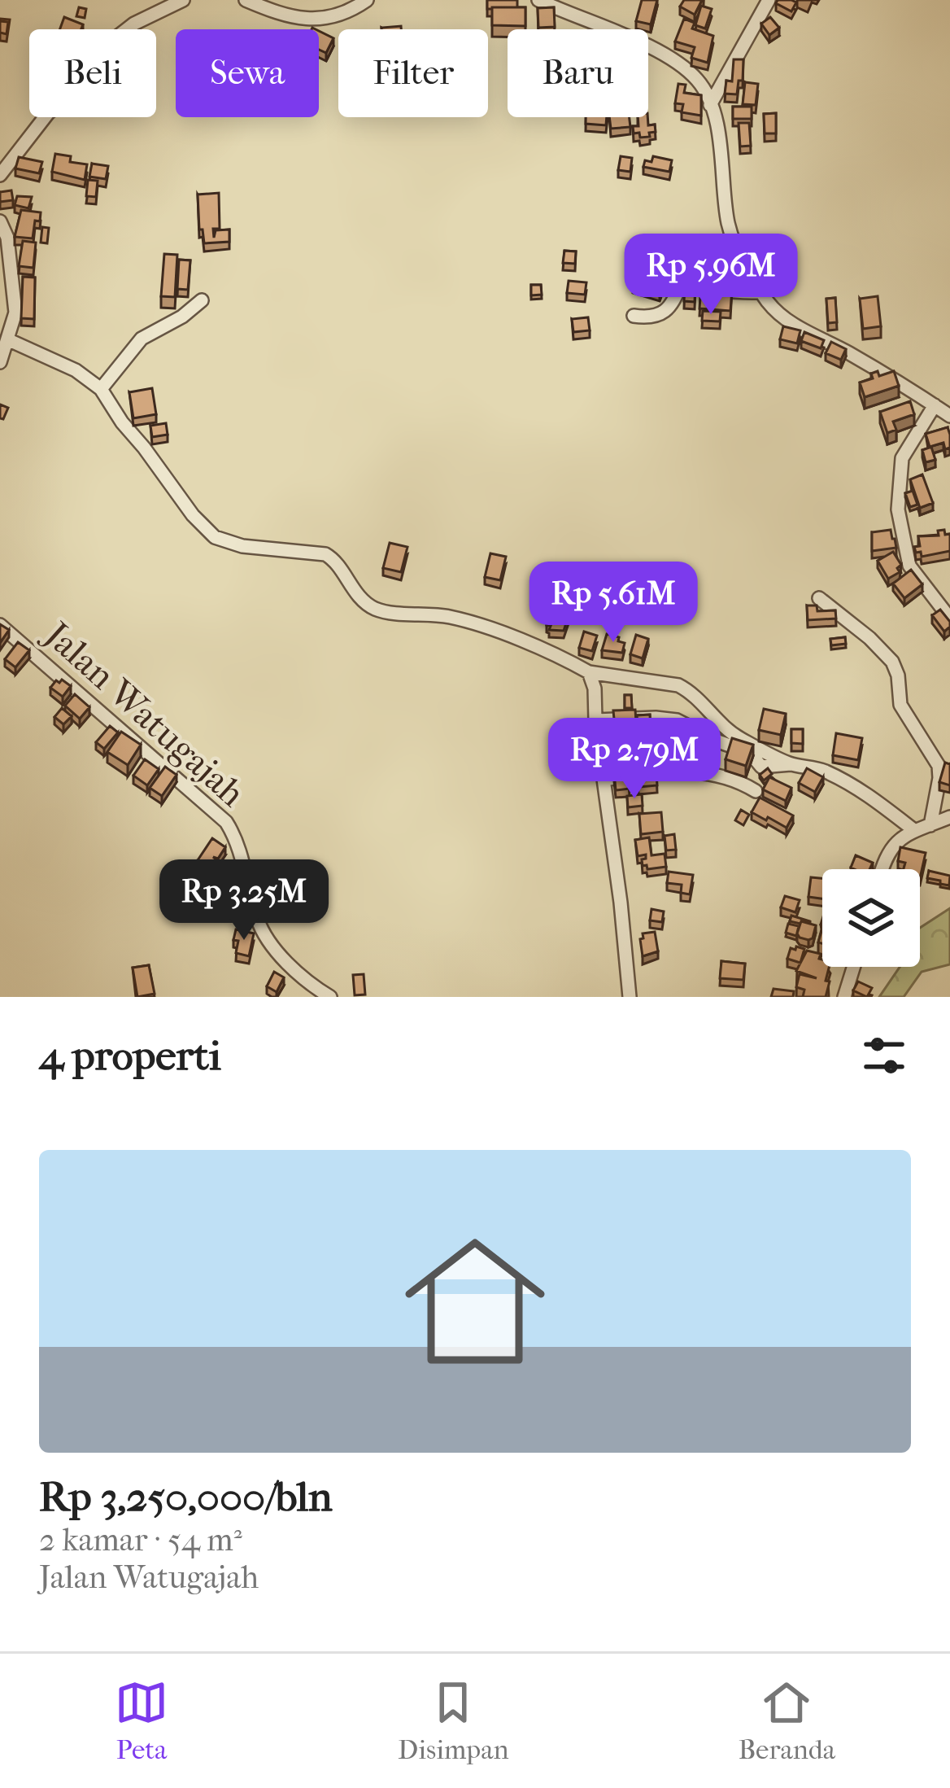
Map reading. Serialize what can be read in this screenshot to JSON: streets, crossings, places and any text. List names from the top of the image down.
{
  "streets": {
    "street": ["Jalan Watugajah"]
  },
  "page": {
    "chip": [
      "Beli",
      "Sewa",
      "Filter",
      "Baru"
    ],
    "price": [
      "Rp 5.96M",
      "Rp 5.61M",
      "Rp 2.79M",
      "Rp 3.25M"
    ],
    "heading": "4 properti",
    "list": [
      {
        "name": "Rp 3,250,000/bln",
        "note": "2 kamar · 54 m² · Jalan Watugajah"
      }
    ],
    "tabs": ["Peta", "Disimpan", "Beranda"]
  }
}
